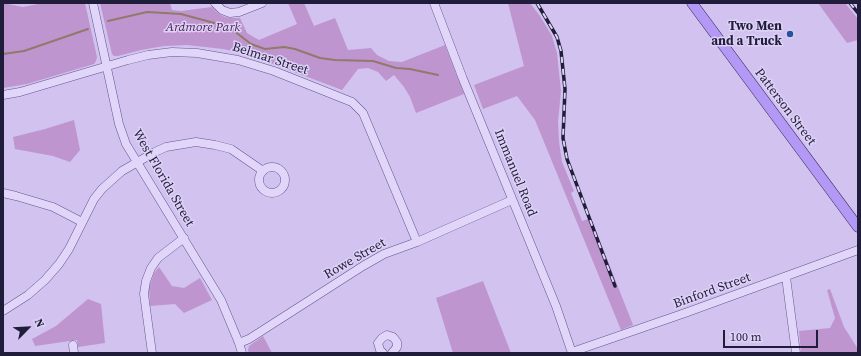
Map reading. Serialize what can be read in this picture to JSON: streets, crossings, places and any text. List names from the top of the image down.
{
  "streets": {
    "main road": ["Patterson Street"],
    "street": [
      "Belmar Street",
      "Immanuel Road",
      "West Florida Street",
      "Rowe Street",
      "Binford Street"
    ]
  },
  "crossings": [
    ["Belmar Street", "West Florida Street"],
    ["Belmar Street", "Rowe Street"],
    ["Immanuel Road", "Rowe Street"],
    ["Immanuel Road", "Binford Street"],
    ["West Florida Street", "Rowe Street"]
  ],
  "parks": ["Ardmore Park"],
  "places": ["Two Men and a Truck"],
  "scale_bar": "100 m",
  "north": "top right"
}
